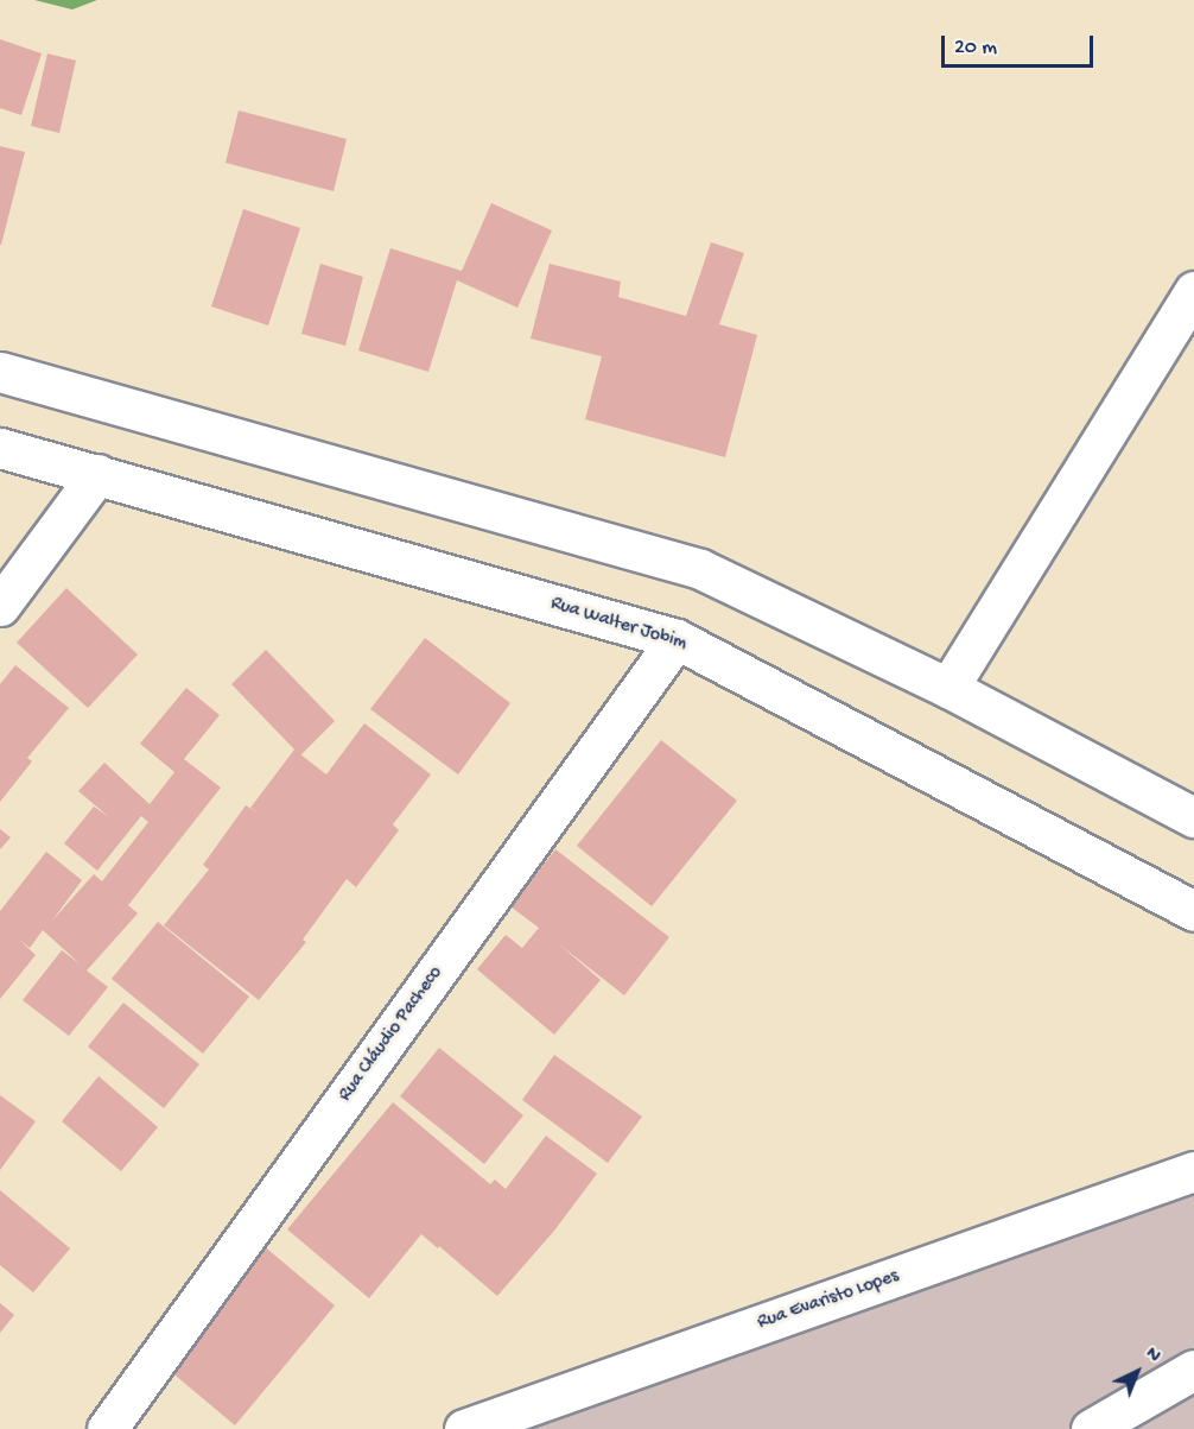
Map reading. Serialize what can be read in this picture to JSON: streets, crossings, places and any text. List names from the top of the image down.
{
  "streets": {
    "main road": ["Rua Walter Jobim", "Rua Cláudio Pacheco", "Rua Evaristo Lopes"]
  },
  "crossings": [
    ["Rua Walter Jobim", "Rua Cláudio Pacheco"]
  ],
  "scale_bar": "20 m",
  "north": "top right"
}
